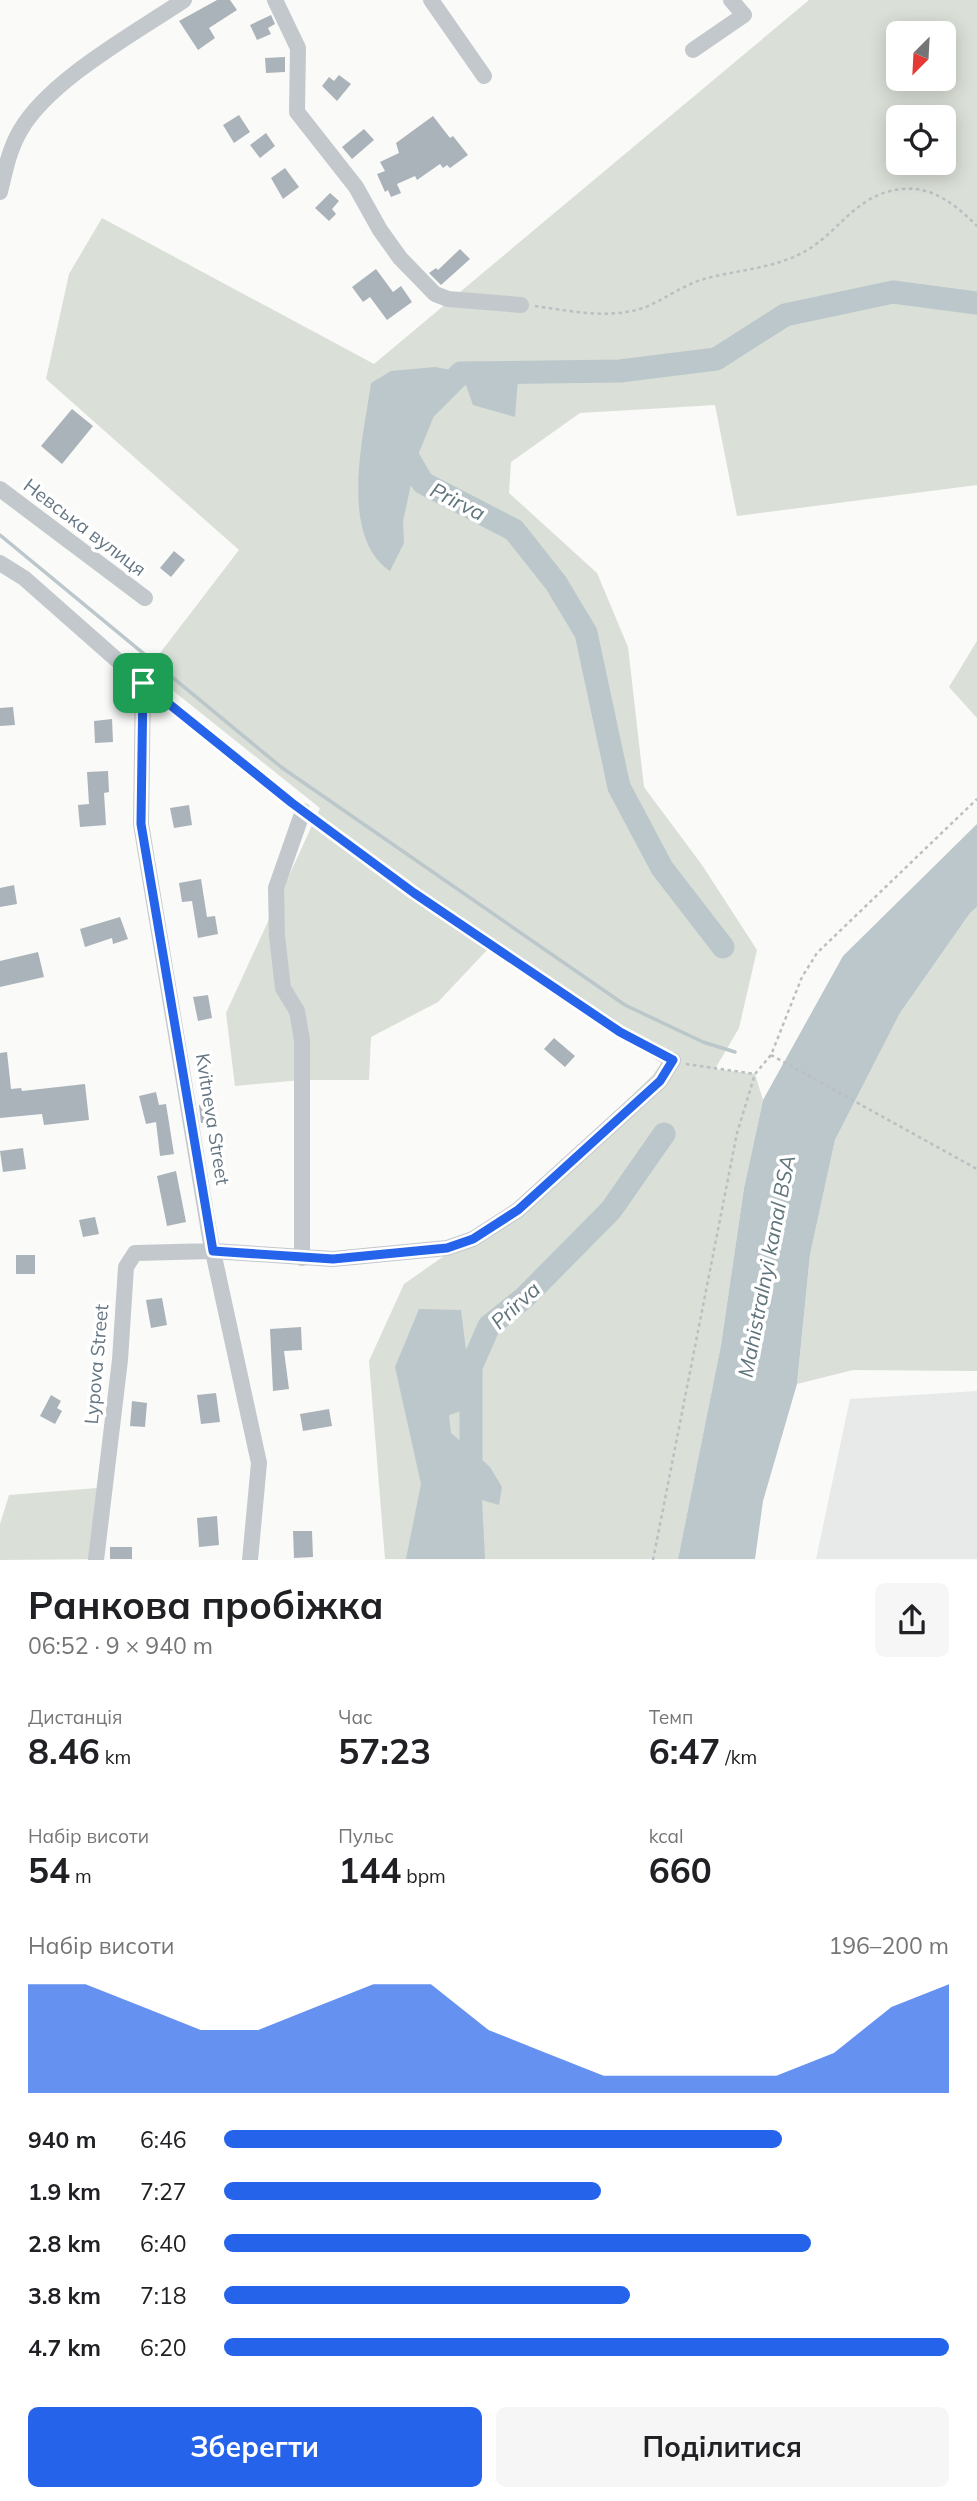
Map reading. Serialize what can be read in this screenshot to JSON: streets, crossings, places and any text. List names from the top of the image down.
{
  "streets": {
    "street": ["Невська вулиця", "Kvitneva Street", "Lypova Street"]
  },
  "crossings": [
    ["Kvitneva Street", "Lypova Street"]
  ],
  "water": ["Prirva", "Mahistralnyi kanal BSA"],
  "north": "bottom left",
  "page": {
    "heading": ["Ранкова пробіжка", "06:52 · 9 × 940 m"],
    "stats": [
      ["Дистанція", "8.46 km"],
      ["Час", "57:23"],
      ["Темп", "6:47 /km"],
      ["Набір висоти", "54 m"],
      ["Пульс", "144 bpm"],
      ["kcal", "660"]
    ],
    "chart": ["Набір висоти", "196–200 m"],
    "list": [
      {
        "name": "940 m",
        "note": "6:46"
      },
      {
        "name": "1.9 km",
        "note": "7:27"
      },
      {
        "name": "2.8 km",
        "note": "6:40"
      },
      {
        "name": "3.8 km",
        "note": "7:18"
      },
      {
        "name": "4.7 km",
        "note": "6:20"
      }
    ],
    "buttons": ["Зберегти", "Поділитися"]
  }
}
